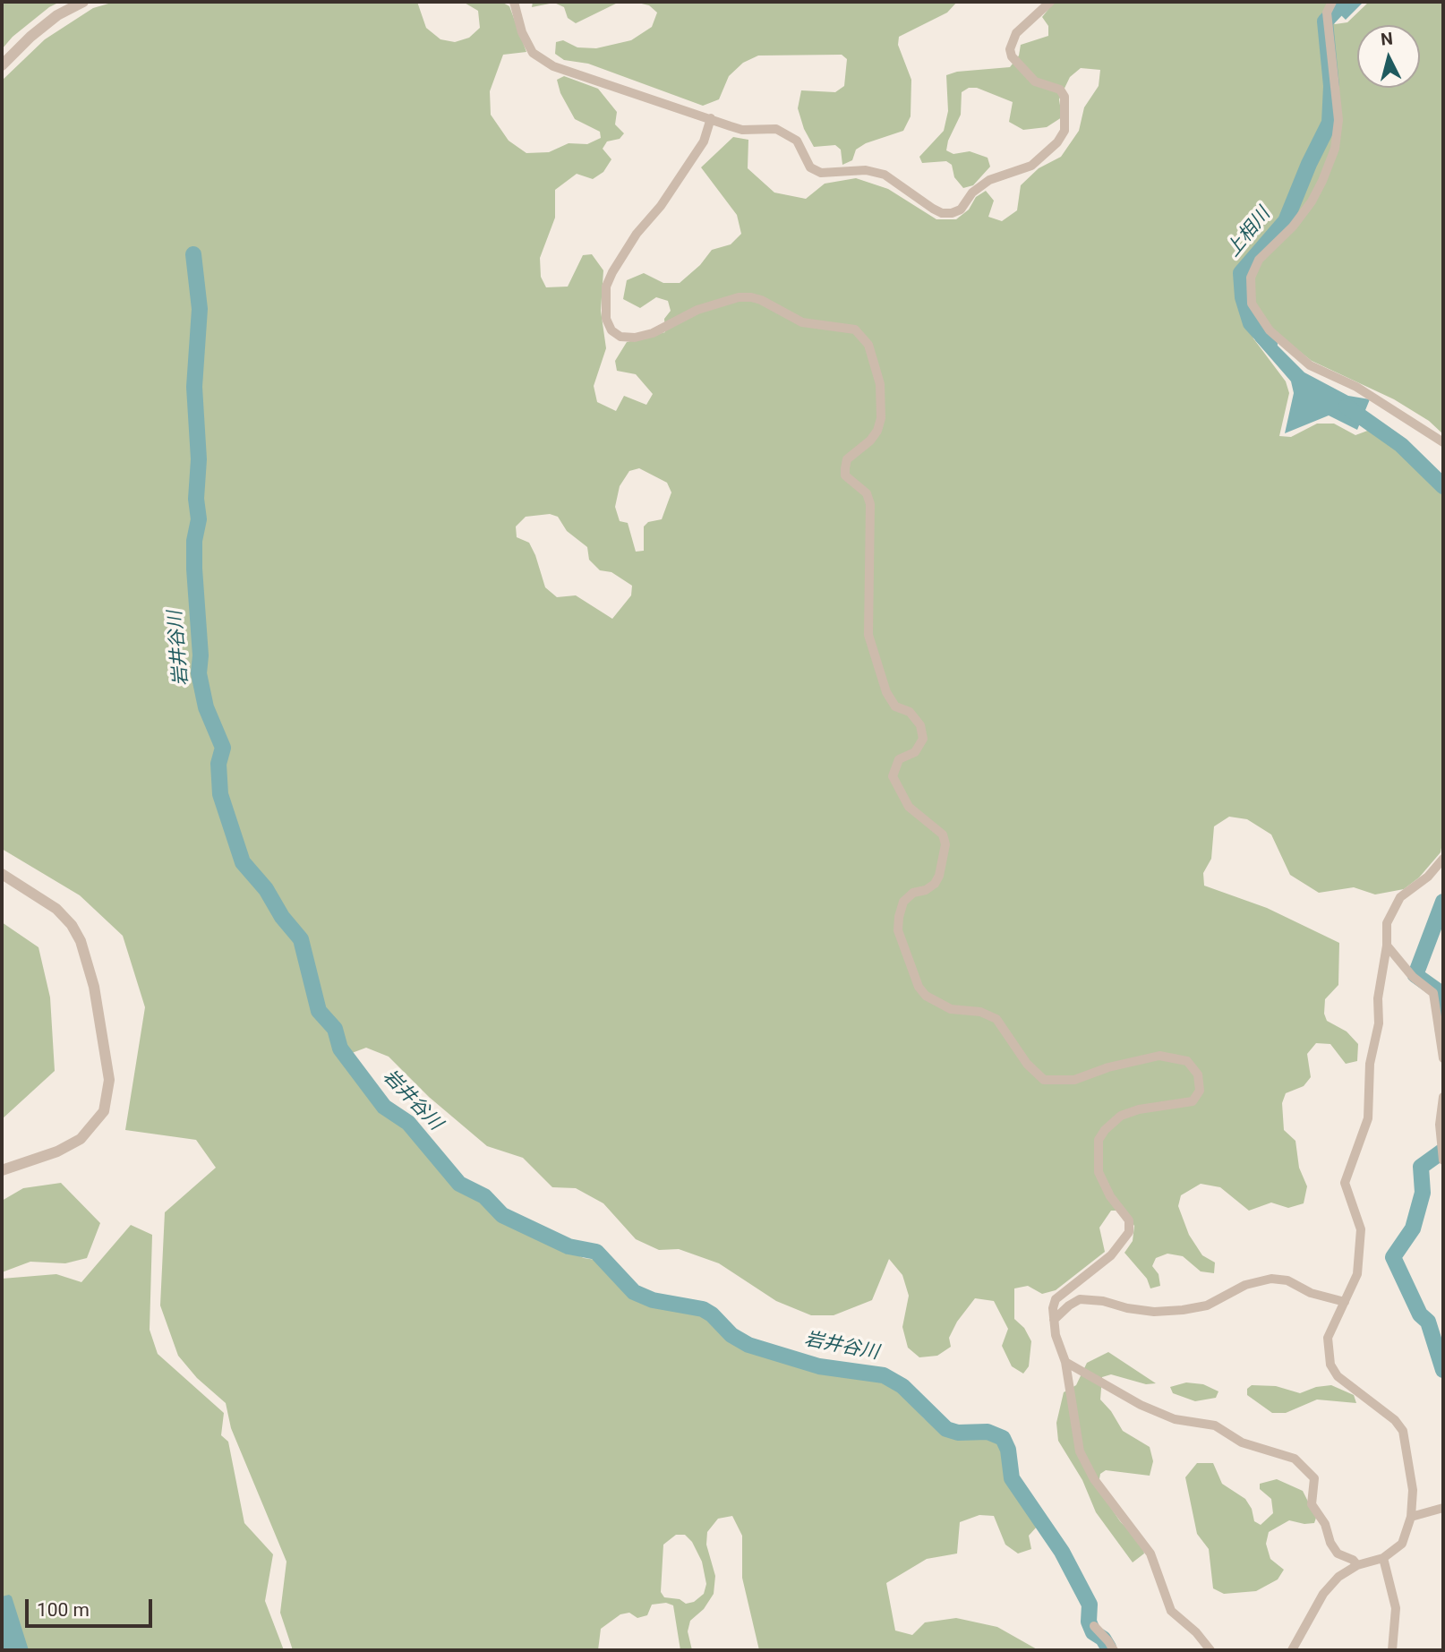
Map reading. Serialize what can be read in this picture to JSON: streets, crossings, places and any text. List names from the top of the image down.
{
  "water": ["上相川", "岩井谷川"],
  "scale_bar": "100 m",
  "north": "top"
}
